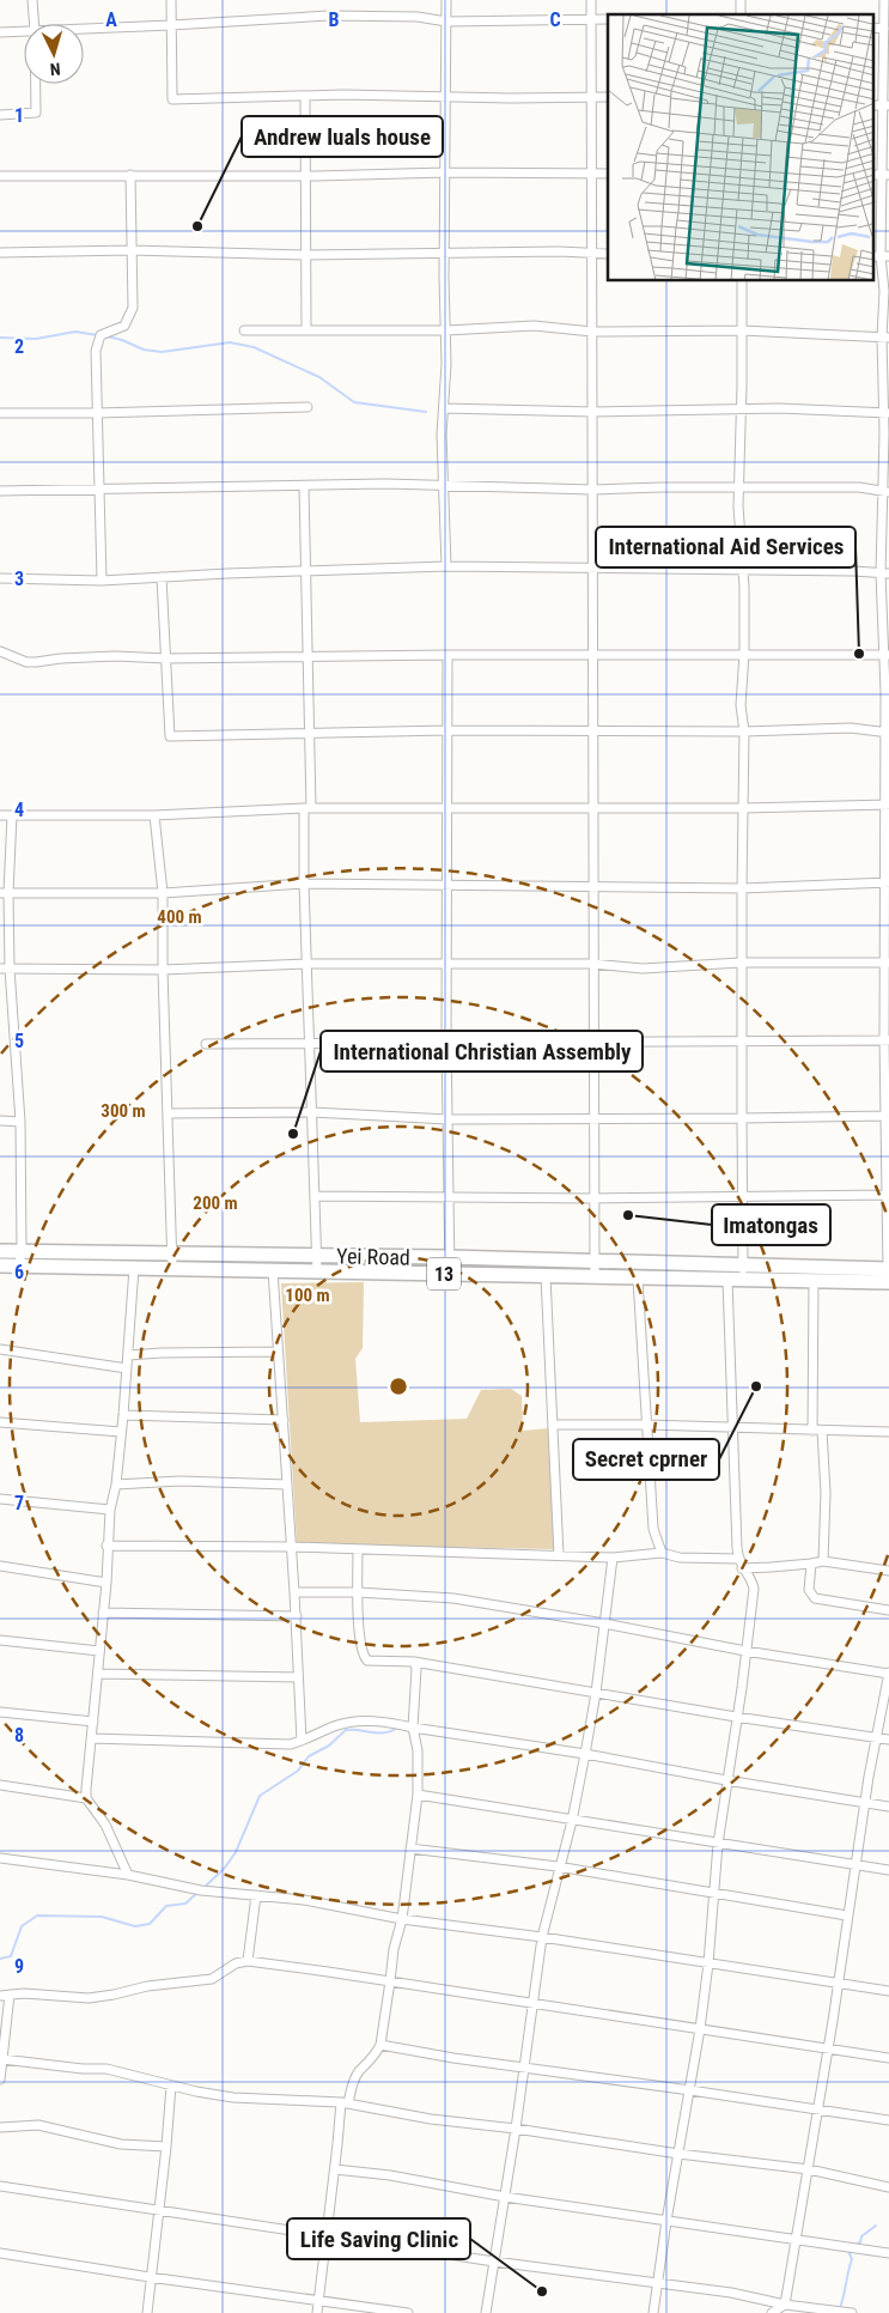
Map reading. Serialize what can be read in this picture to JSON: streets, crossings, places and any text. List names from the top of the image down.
{
  "streets": {
    "main road": ["Yei Road", "13"]
  },
  "places": [
    "Andrew luals house",
    "International Aid Services",
    "International Christian Assembly",
    "Imatongas",
    "Secret cprner",
    "Life Saving Clinic"
  ],
  "north": "bottom",
  "grid": {
    "columns": ["A", "B", "C"],
    "rows": [
      "1",
      "2",
      "3",
      "4",
      "5",
      "6",
      "7",
      "8",
      "9"
    ]
  },
  "rings": [
    "400 m",
    "300 m",
    "200 m",
    "100 m"
  ]
}
